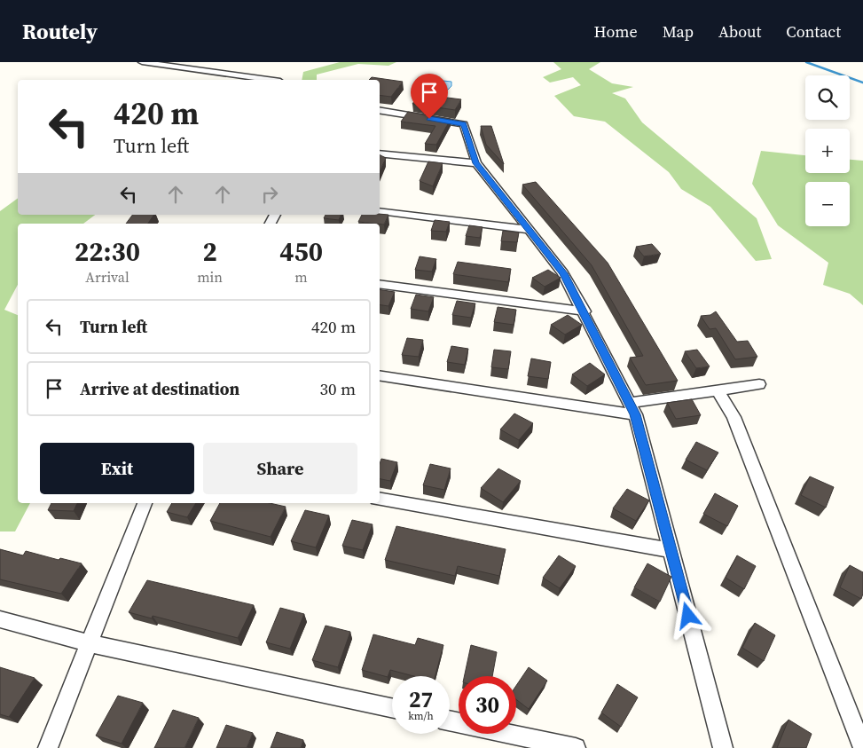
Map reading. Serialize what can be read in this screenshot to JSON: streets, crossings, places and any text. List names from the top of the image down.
{
  "page": {
    "header": "Routely",
    "nav": [
      "Home",
      "Map",
      "About",
      "Contact"
    ],
    "map_buttons": ["+", "−"],
    "turn": ["420 m", "Turn left"],
    "eta": [
      "22:30",
      "Arrival",
      "2",
      "min",
      "450",
      "m"
    ],
    "list": [
      {
        "name": "Turn left",
        "value": "420 m"
      },
      {
        "name": "Arrive at destination",
        "value": "30 m"
      }
    ],
    "buttons": ["Exit", "Share"],
    "speed": "27 km/h",
    "limit": "30"
  }
}
